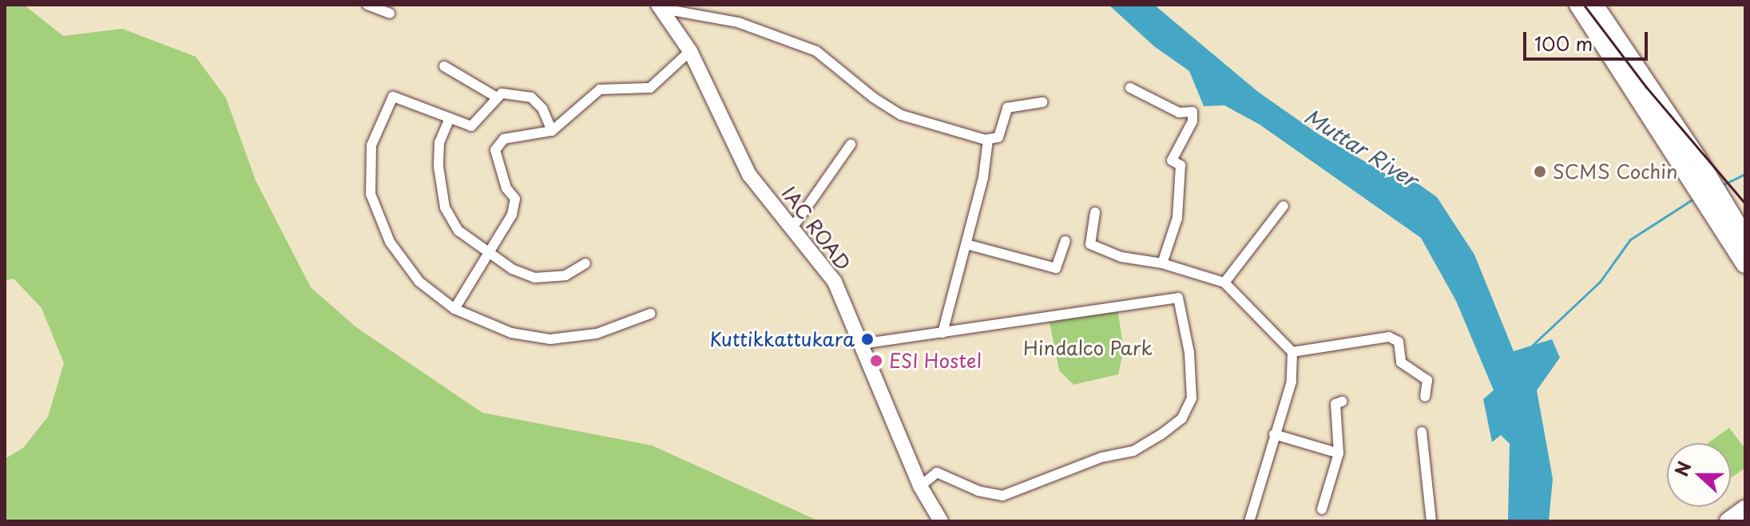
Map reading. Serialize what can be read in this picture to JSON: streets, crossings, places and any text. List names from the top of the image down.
{
  "streets": {
    "main road": ["IAC ROAD"]
  },
  "water": ["Muttar River"],
  "parks": ["Hindalco Park"],
  "places": ["SCMS Cochin", "Kuttikkattukara", "ESI Hostel"],
  "scale_bar": "100 m",
  "north": "left"
}
